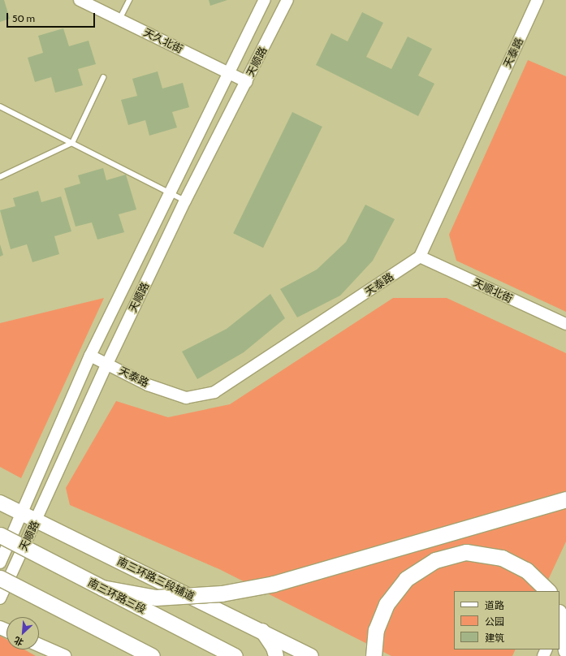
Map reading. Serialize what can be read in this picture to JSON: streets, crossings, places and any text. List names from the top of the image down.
{
  "streets": {
    "highway": ["南三环路三段"],
    "main road": ["南三环路三段辅道"],
    "street": [
      "天久北街",
      "天泰路",
      "天顺路",
      "天顺北街"
    ]
  },
  "crossings": [
    ["天久北街", "天顺路"],
    ["天泰路", "天顺路"],
    ["天泰路", "天顺北街"],
    ["天顺路", "南三环路三段辅道"]
  ],
  "legend": ["道路", "公园", "建筑"],
  "scale_bar": "50 m",
  "north": "bottom left"
}
